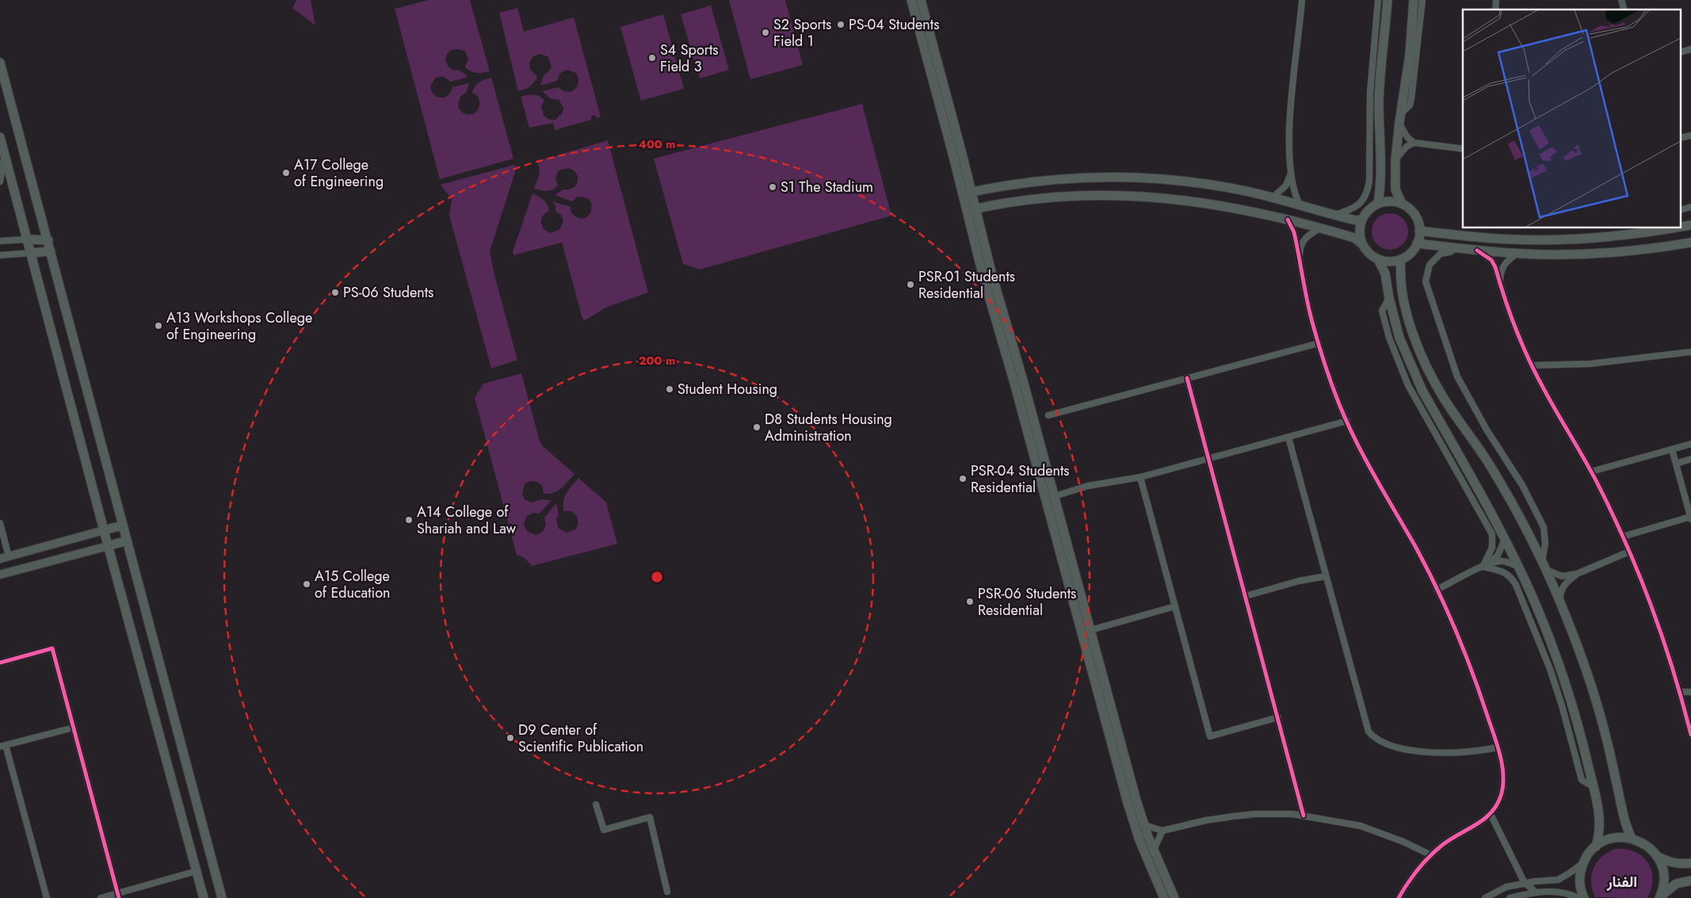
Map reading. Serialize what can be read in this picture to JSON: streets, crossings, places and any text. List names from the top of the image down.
{
  "districts": ["الفنار"],
  "places": [
    "PS-04 Students",
    "S2 Sports Field 1",
    "S4 Sports Field 3",
    "A17 College of Engineering",
    "S1 The Stadium",
    "PSR-01 Students Residential",
    "PS-06 Students",
    "A13 Workshops College of Engineering",
    "Student Housing",
    "D8 Students Housing Administration",
    "PSR-04 Students Residential",
    "A14 College of Shariah and Law",
    "A15 College of Education",
    "PSR-06 Students Residential",
    "D9 Center of Scientific Publication"
  ],
  "rings": ["400 m", "200 m"]
}
